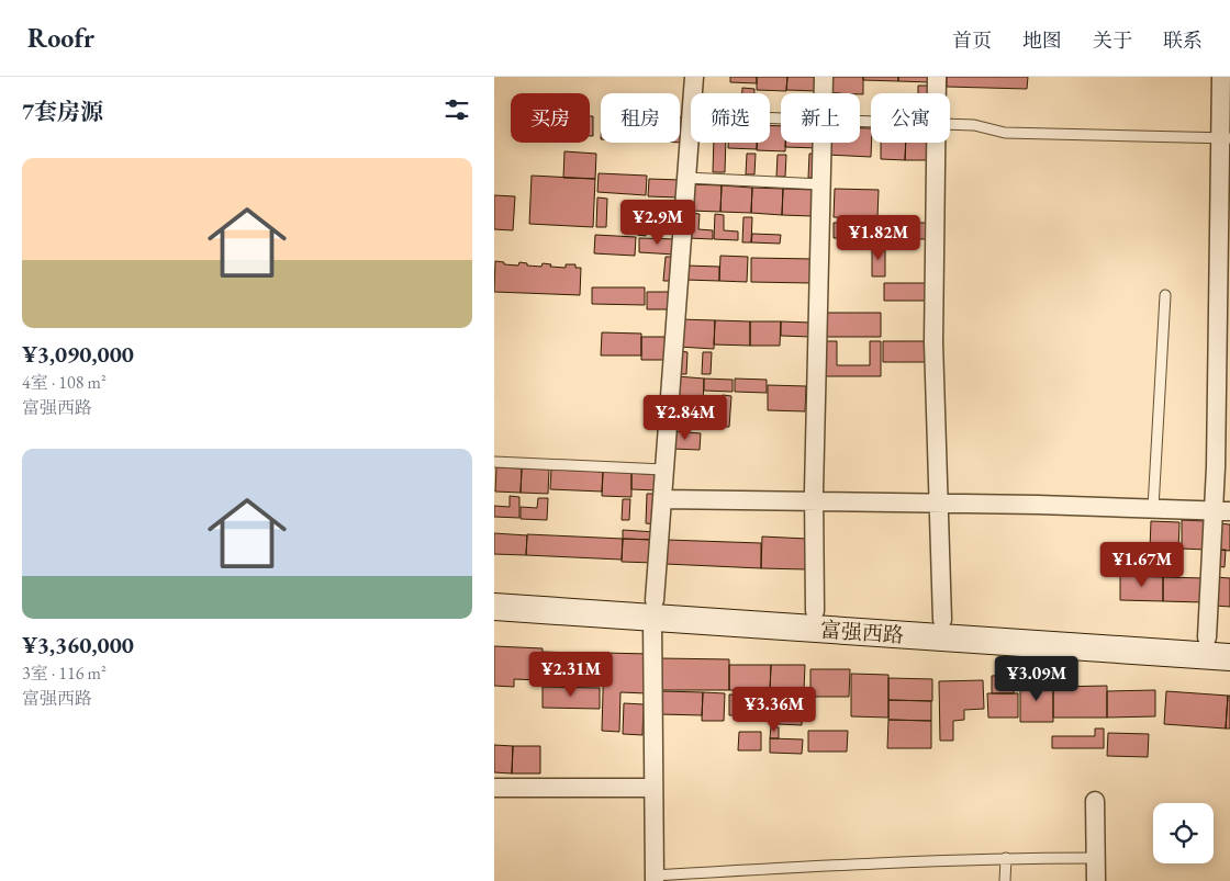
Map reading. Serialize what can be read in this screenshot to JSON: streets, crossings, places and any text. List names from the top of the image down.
{
  "streets": {
    "main road": ["富强西路"]
  },
  "page": {
    "header": "Roofr",
    "nav": [
      "首页",
      "地图",
      "关于",
      "联系"
    ],
    "heading": "7套房源",
    "chip": [
      "买房",
      "租房",
      "筛选",
      "新上",
      "公寓"
    ],
    "list": [
      {
        "name": "¥3,090,000",
        "note": "4室 · 108 m² · 富强西路"
      },
      {
        "name": "¥3,360,000",
        "note": "3室 · 116 m² · 富强西路"
      }
    ],
    "price": [
      "¥2.9M",
      "¥1.82M",
      "¥2.84M",
      "¥1.67M",
      "¥2.31M",
      "¥3.09M",
      "¥3.36M"
    ]
  }
}
